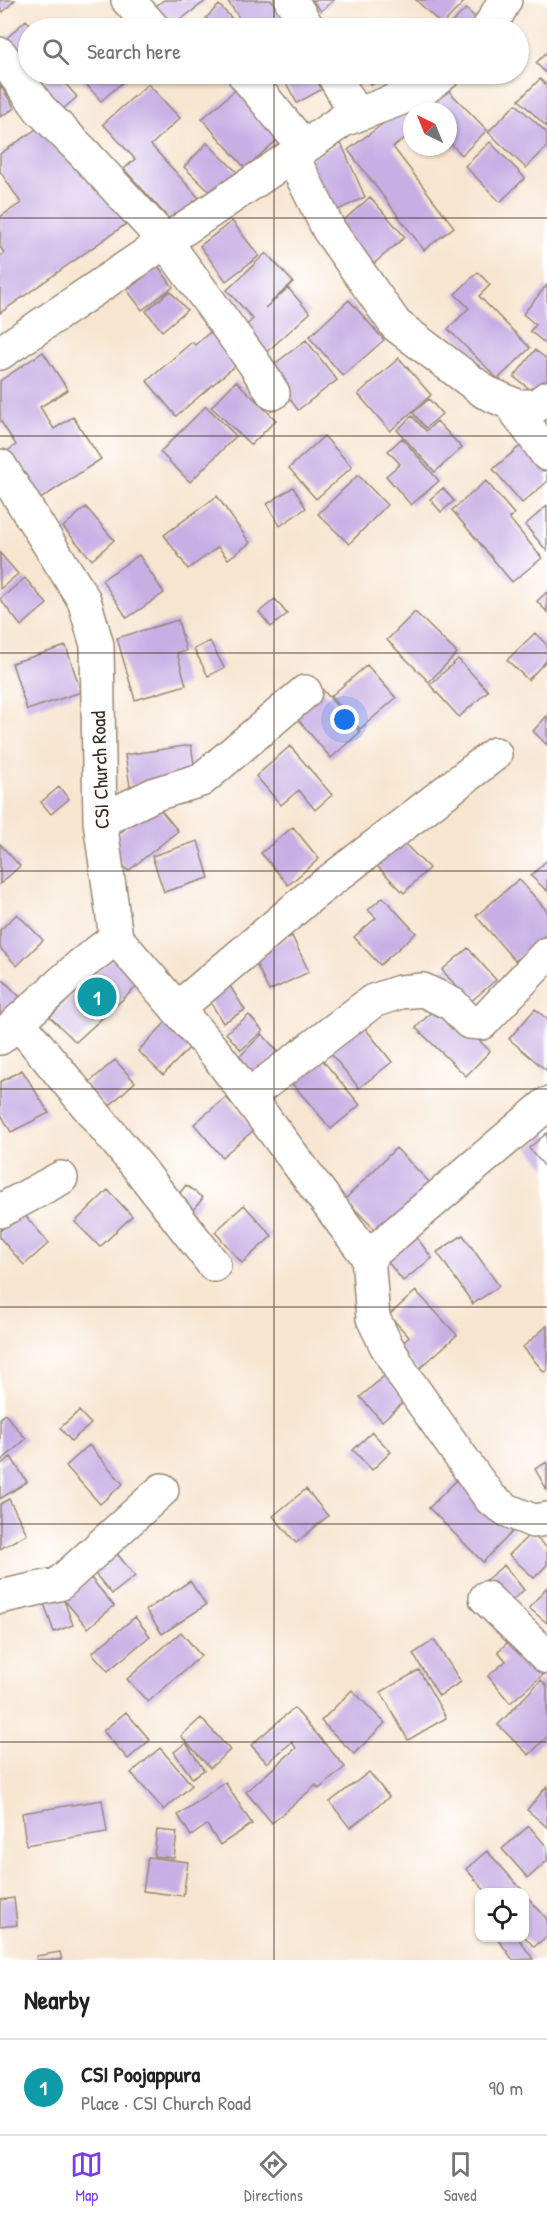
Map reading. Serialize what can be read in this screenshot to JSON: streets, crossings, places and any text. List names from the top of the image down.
{
  "streets": {
    "street": ["CSI Church Road"]
  },
  "north": "top left",
  "page": {
    "search": "Search here",
    "pins": "1",
    "heading": "Nearby",
    "list": [
      {
        "mark": "1",
        "name": "CSI Poojappura",
        "note": "Place · CSI Church Road",
        "value": "90 m"
      }
    ],
    "nav": ["Map", "Directions", "Saved"]
  }
}
